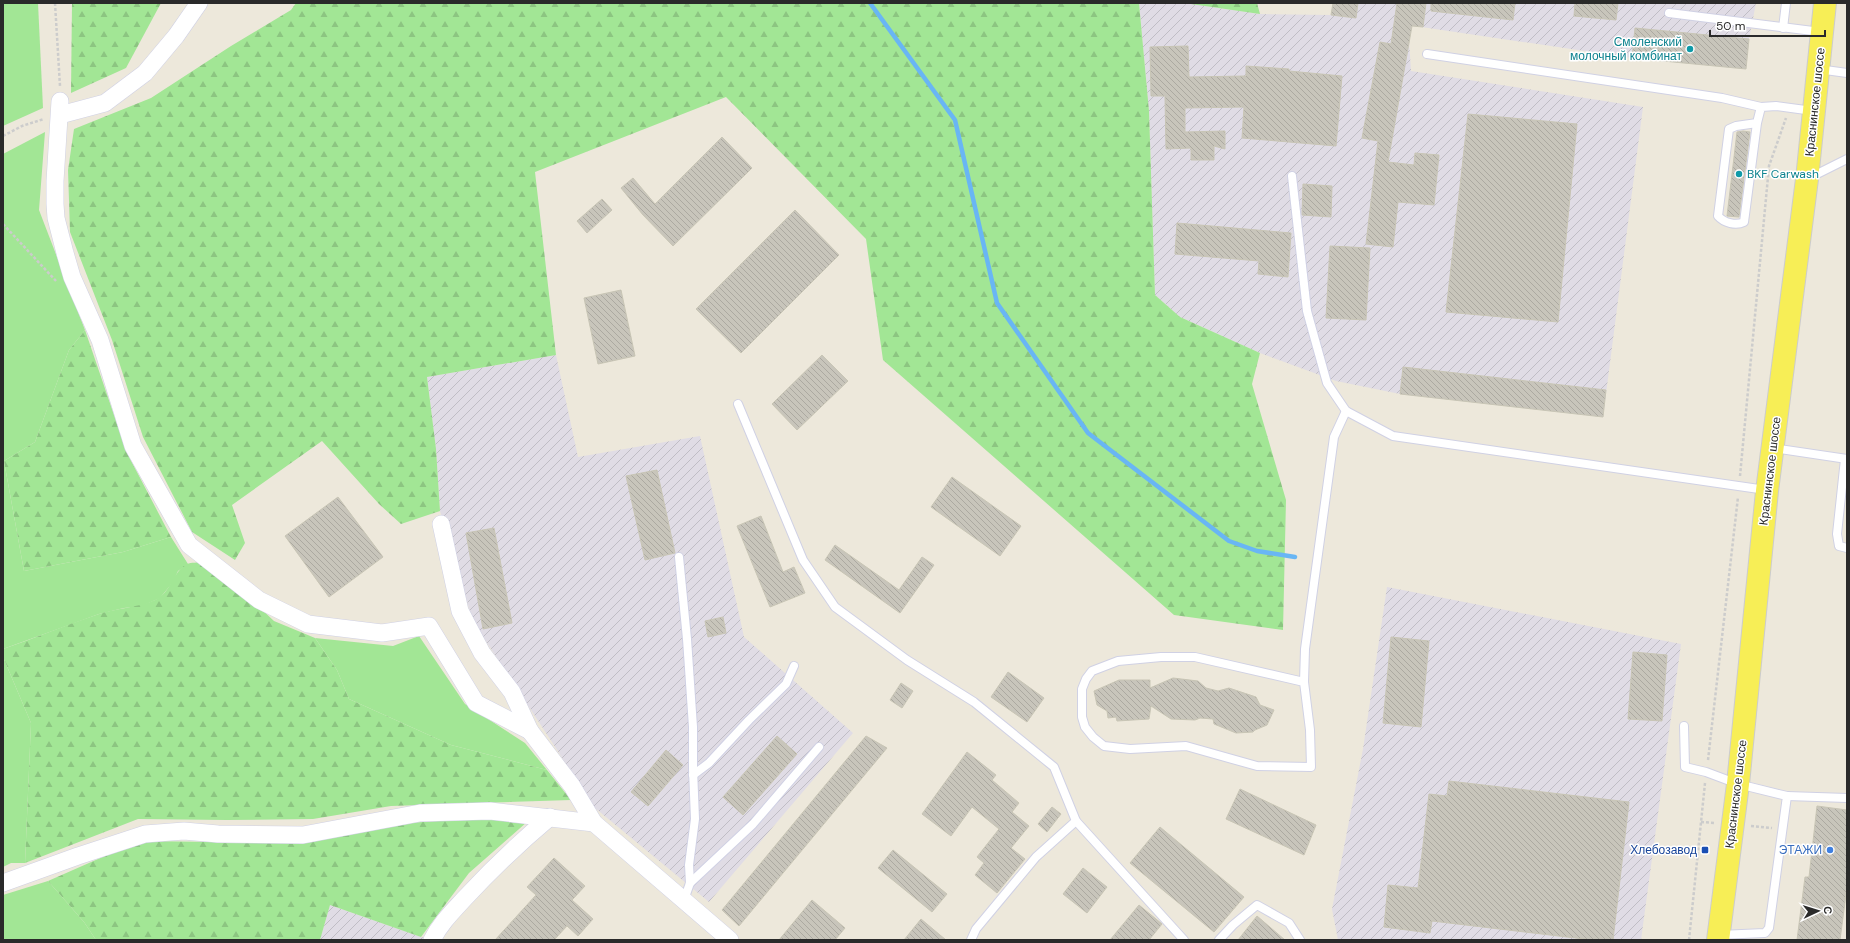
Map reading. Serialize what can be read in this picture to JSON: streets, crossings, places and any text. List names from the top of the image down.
{
  "streets": {
    "main road": ["Краснинское шоссе"]
  },
  "places": {
    "other": ["Смоленский молочный комбинат", "BKF Carwash", "ЭТАЖИ"],
    "transit": ["Хлебозавод"]
  },
  "scale_bar": "50 m",
  "north": "right"
}
